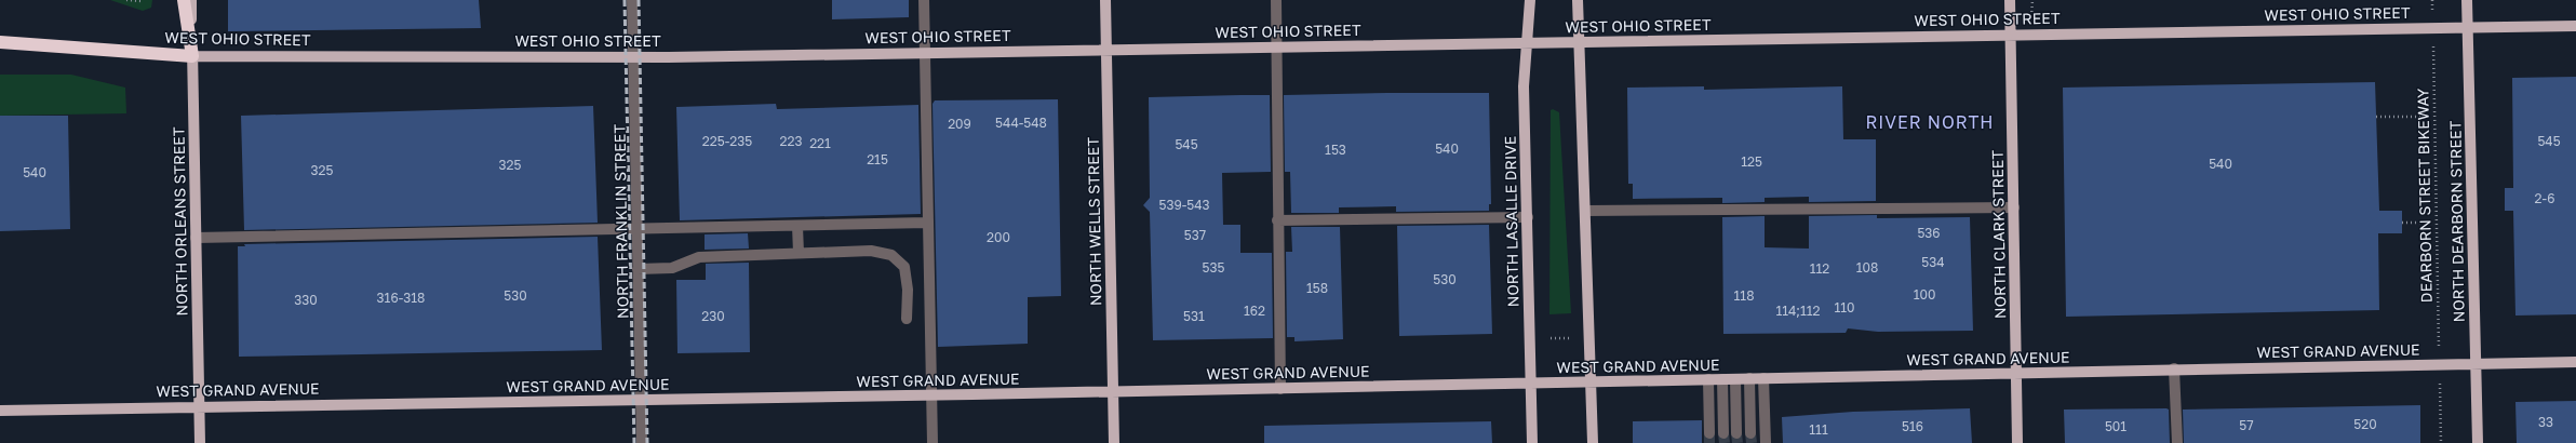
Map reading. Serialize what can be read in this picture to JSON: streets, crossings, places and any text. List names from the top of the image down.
{
  "streets": {
    "highway": ["WEST OHIO STREET"],
    "main road": [
      "NORTH ORLEANS STREET",
      "NORTH WELLS STREET",
      "NORTH LASALLE DRIVE",
      "NORTH DEARBORN STREET",
      "NORTH CLARK STREET",
      "WEST GRAND AVENUE"
    ],
    "street": ["NORTH FRANKLIN STREET"],
    "path": ["DEARBORN STREET BIKEWAY"]
  },
  "crossings": [
    ["WEST OHIO STREET", "NORTH ORLEANS STREET"],
    ["WEST OHIO STREET", "NORTH FRANKLIN STREET"],
    ["WEST OHIO STREET", "NORTH WELLS STREET"],
    ["WEST OHIO STREET", "NORTH LASALLE DRIVE"],
    ["WEST OHIO STREET", "NORTH DEARBORN STREET"],
    ["WEST OHIO STREET", "NORTH CLARK STREET"],
    ["NORTH ORLEANS STREET", "WEST GRAND AVENUE"],
    ["NORTH FRANKLIN STREET", "WEST GRAND AVENUE"],
    ["NORTH WELLS STREET", "WEST GRAND AVENUE"],
    ["NORTH LASALLE DRIVE", "WEST GRAND AVENUE"],
    ["NORTH DEARBORN STREET", "WEST GRAND AVENUE"],
    ["NORTH CLARK STREET", "WEST GRAND AVENUE"]
  ],
  "districts": ["RIVER NORTH"],
  "house_numbers": [
    "544-548",
    "209",
    "225-235",
    "223",
    "545",
    "221",
    "545",
    "540",
    "153",
    "215",
    "125",
    "540",
    "325",
    "325",
    "540",
    "2-6",
    "539-543",
    "536",
    "537",
    "200",
    "534",
    "535",
    "108",
    "112",
    "530",
    "158",
    "100",
    "530",
    "118",
    "316-318",
    "330",
    "110",
    "162",
    "114;112",
    "230",
    "531",
    "33",
    "520",
    "57",
    "516",
    "501",
    "111"
  ]
}
